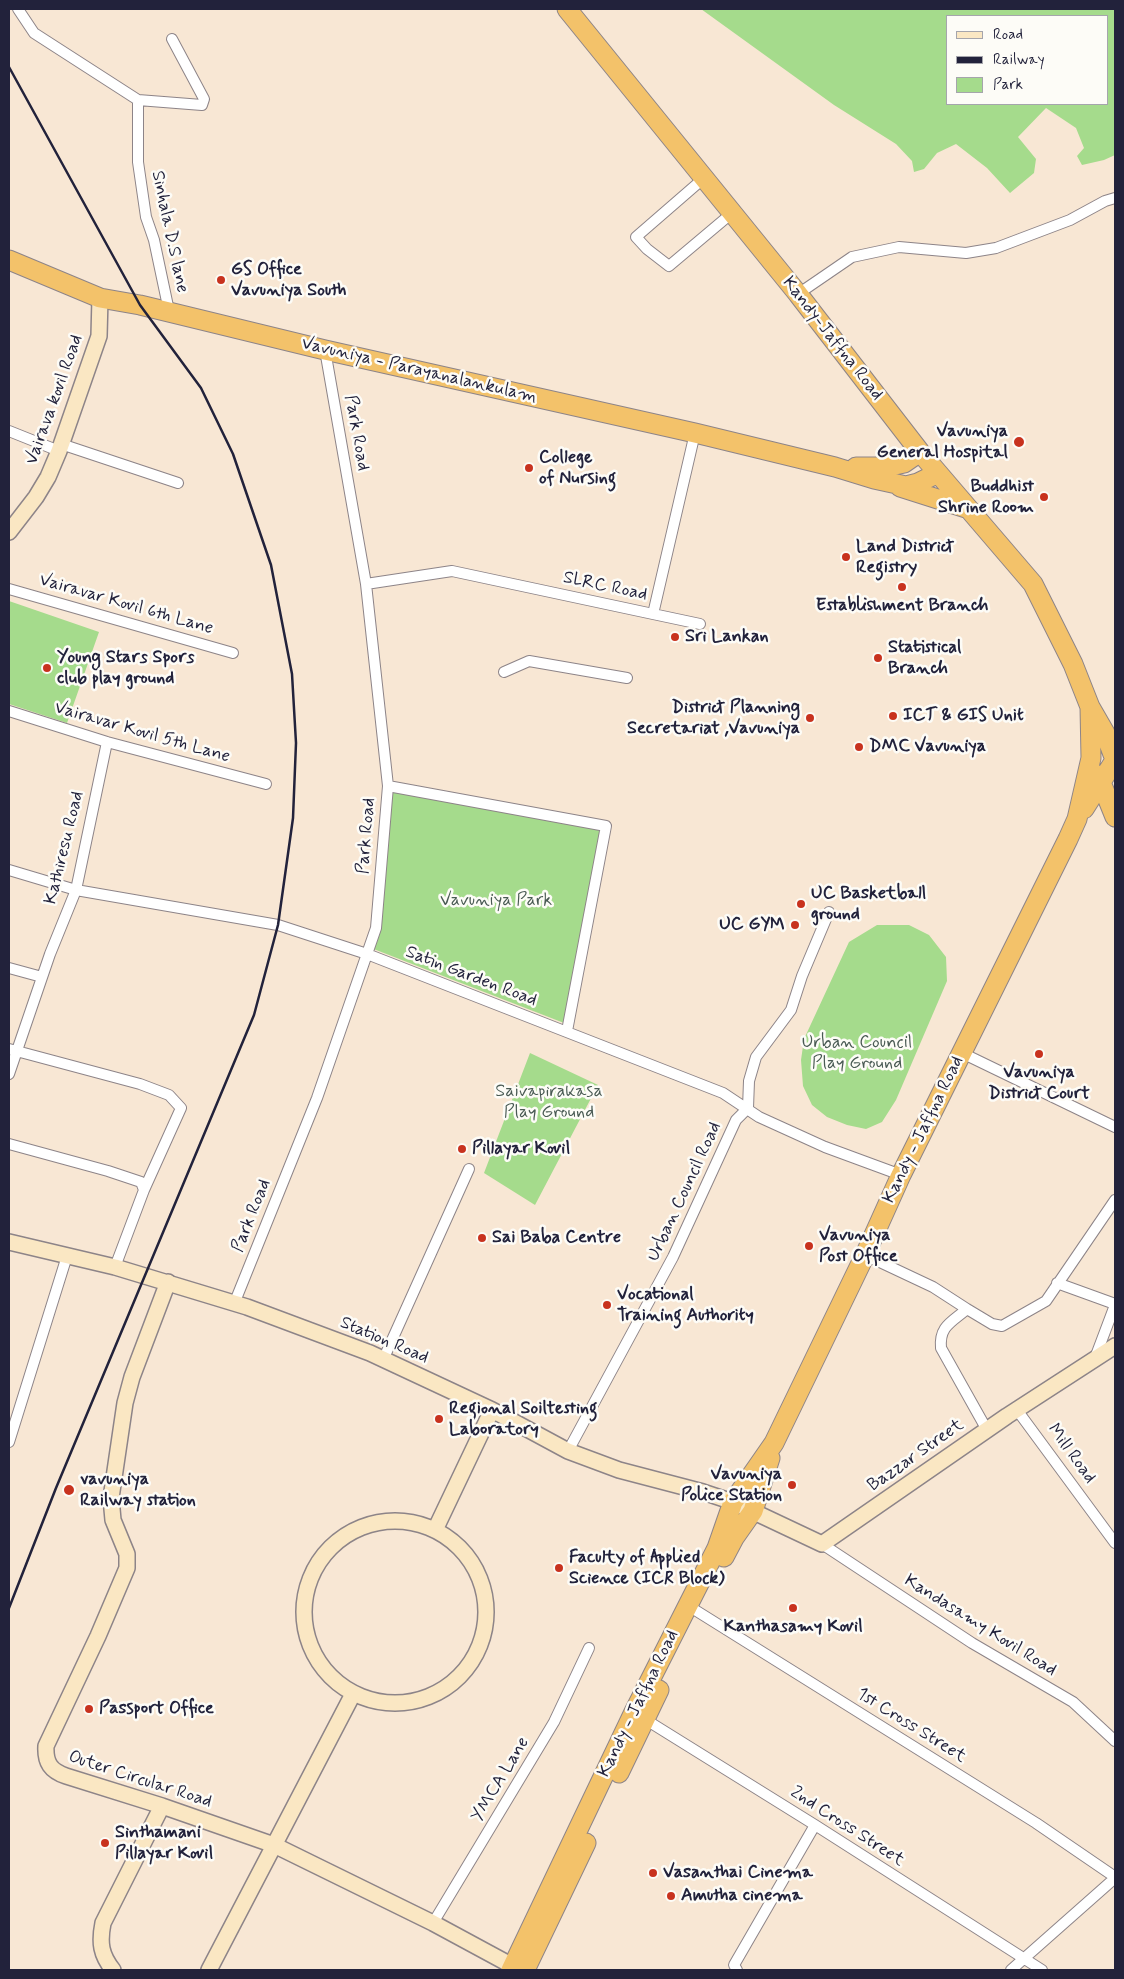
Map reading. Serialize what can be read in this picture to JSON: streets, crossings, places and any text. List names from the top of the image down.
{
  "streets": {
    "highway": ["Kandy-Jaffna Road", "Vavuniya - Parayanalankulam", "Kandy - Jaffna Road"],
    "street": [
      "Sinhala D.S lane",
      "Vairava kovil Road",
      "Park Road",
      "SLRC Road",
      "Vairavar Kovil 6th Lane",
      "Vairavar Kovil 5th Lane",
      "Kathiresu Road",
      "Satin Garden Road",
      "Urban Council Road",
      "Station Road",
      "Mill Road",
      "Bazzar Street",
      "Kandasamy Kovil Road",
      "1st Cross Street",
      "Outer Circular Road",
      "YMCA Lane",
      "2nd Cross Street"
    ]
  },
  "crossings": [
    ["Sinhala D.S lane", "Vavuniya - Parayanalankulam"],
    ["Kandy-Jaffna Road", "Kandy - Jaffna Road"],
    ["Vavuniya - Parayanalankulam", "Vairava kovil Road"],
    ["Vavuniya - Parayanalankulam", "Park Road"],
    ["Vavuniya - Parayanalankulam", "SLRC Road"],
    ["Park Road", "SLRC Road"],
    ["Park Road", "Satin Garden Road"],
    ["Park Road", "Station Road"],
    ["Vairavar Kovil 5th Lane", "Kathiresu Road"],
    ["Kathiresu Road", "Satin Garden Road"],
    ["Satin Garden Road", "Kandy - Jaffna Road"],
    ["Satin Garden Road", "Urban Council Road"],
    ["Kandy - Jaffna Road", "Station Road"],
    ["Kandy - Jaffna Road", "1st Cross Street"],
    ["Kandy - Jaffna Road", "Outer Circular Road"],
    ["Kandy - Jaffna Road", "2nd Cross Street"],
    ["Urban Council Road", "Station Road"],
    ["Station Road", "Outer Circular Road"],
    ["Mill Road", "Bazzar Street"],
    ["Bazzar Street", "Kandasamy Kovil Road"],
    ["Outer Circular Road", "YMCA Lane"]
  ],
  "parks": ["Vavuniya Park", "Urban Council Play Ground", "Saivapirakasa Play Ground"],
  "places": [
    "GS Office Vavuniya South",
    "Vavuniya General Hospital",
    "College of Nursing",
    "Buddhist Shrine Room",
    "Land District Registry",
    "Establishment Branch",
    "Sri Lankan",
    "Statistical Branch",
    "Young Stars Spors club play ground",
    "ICT & GIS Unit",
    "District Planning Secretariat ,Vavuniya",
    "DMC Vavuniya",
    "UC Basketball ground",
    "UC GYM",
    "Vavuniya District Court",
    "Pillayar Kovil",
    "Sai Baba Centre",
    "Vavuniya Post Office",
    "Vocational Training Authority",
    "Regional Soiltesting Laboratory",
    "Vavuniya Police Station",
    "vavuniya Railway station",
    "Faculty of Applied Science (ICR Block)",
    "Kanthasamy Kovil",
    "Passport Office",
    "Sinthamani Pillayar Kovil",
    "Vasanthai Cinema",
    "Amutha cinema"
  ],
  "legend": ["Road", "Railway", "Park"]
}
